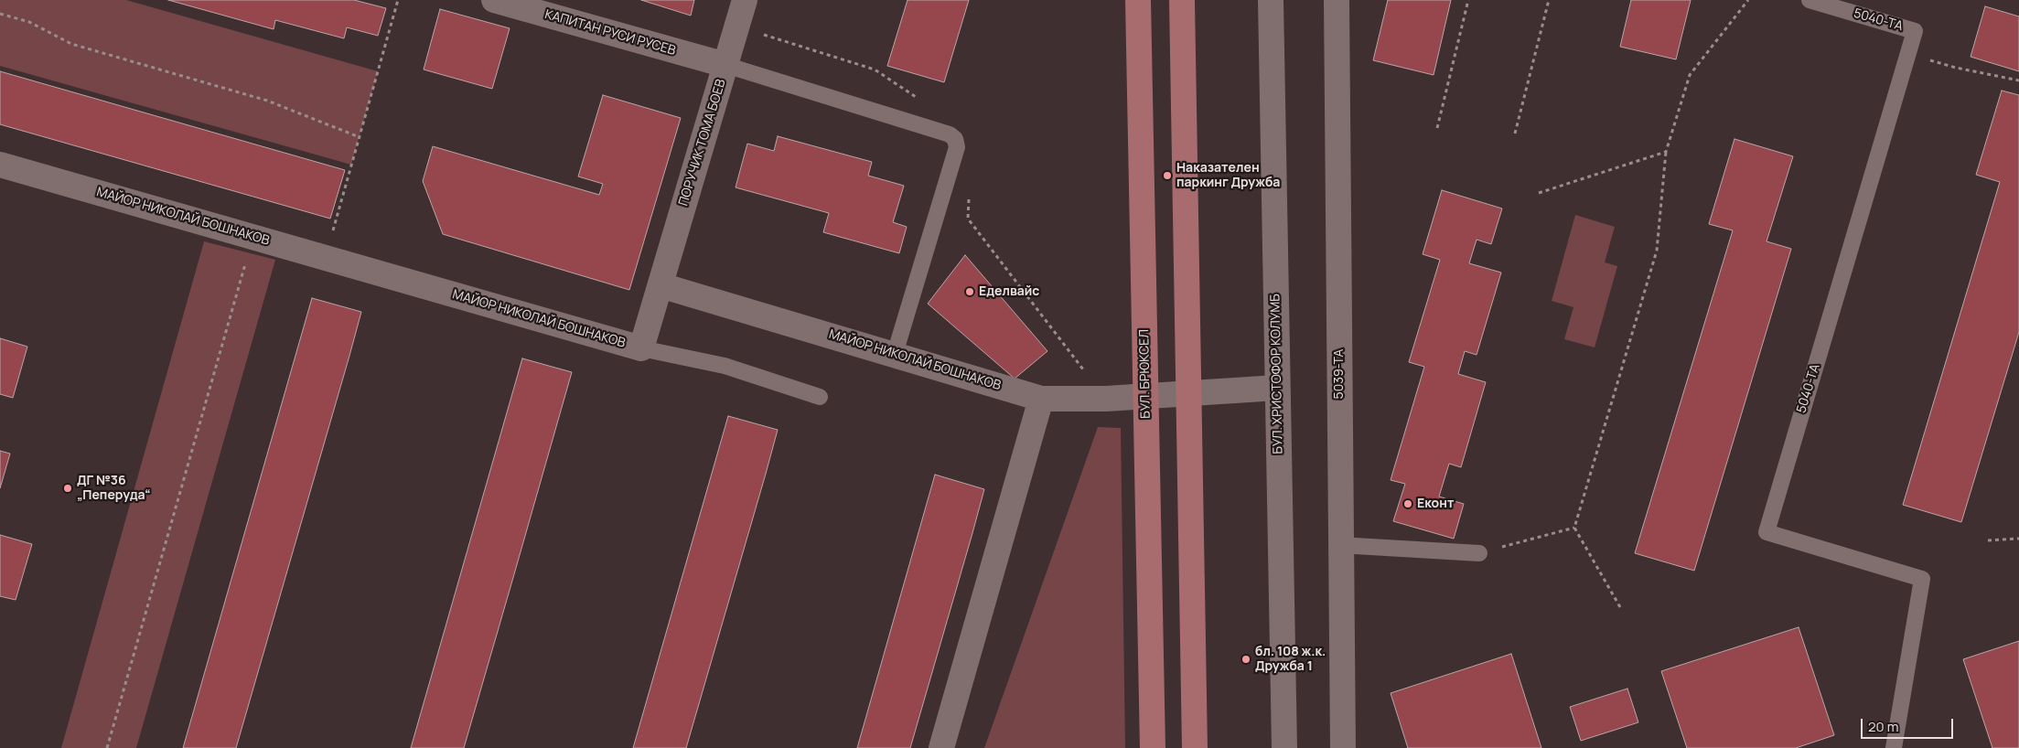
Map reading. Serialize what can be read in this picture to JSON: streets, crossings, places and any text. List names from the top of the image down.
{
  "streets": {
    "main road": ["БУЛ. БРЮКСЕЛ"],
    "street": [
      "КАПИТАН РУСИ РУСЕВ",
      "ПОРУЧИК ТОМА БОЕВ",
      "МАЙОР НИКОЛАЙ БОШНАКОВ",
      "БУЛ. ХРИСТОФОР КОЛУМБ",
      "5039-ТА"
    ],
    "lane": ["5040-ТА"]
  },
  "crossings": [
    ["КАПИТАН РУСИ РУСЕВ", "ПОРУЧИК ТОМА БОЕВ"],
    ["ПОРУЧИК ТОМА БОЕВ", "МАЙОР НИКОЛАЙ БОШНАКОВ"],
    ["МАЙОР НИКОЛАЙ БОШНАКОВ", "БУЛ. ХРИСТОФОР КОЛУМБ"]
  ],
  "places": [
    "Наказателен паркинг Дружба",
    "Еделвайс",
    "ДГ №36 „Пеперуда“",
    "Еконт",
    "бл. 108 ж.к. Дружба 1"
  ],
  "scale_bar": "20 m"
}
